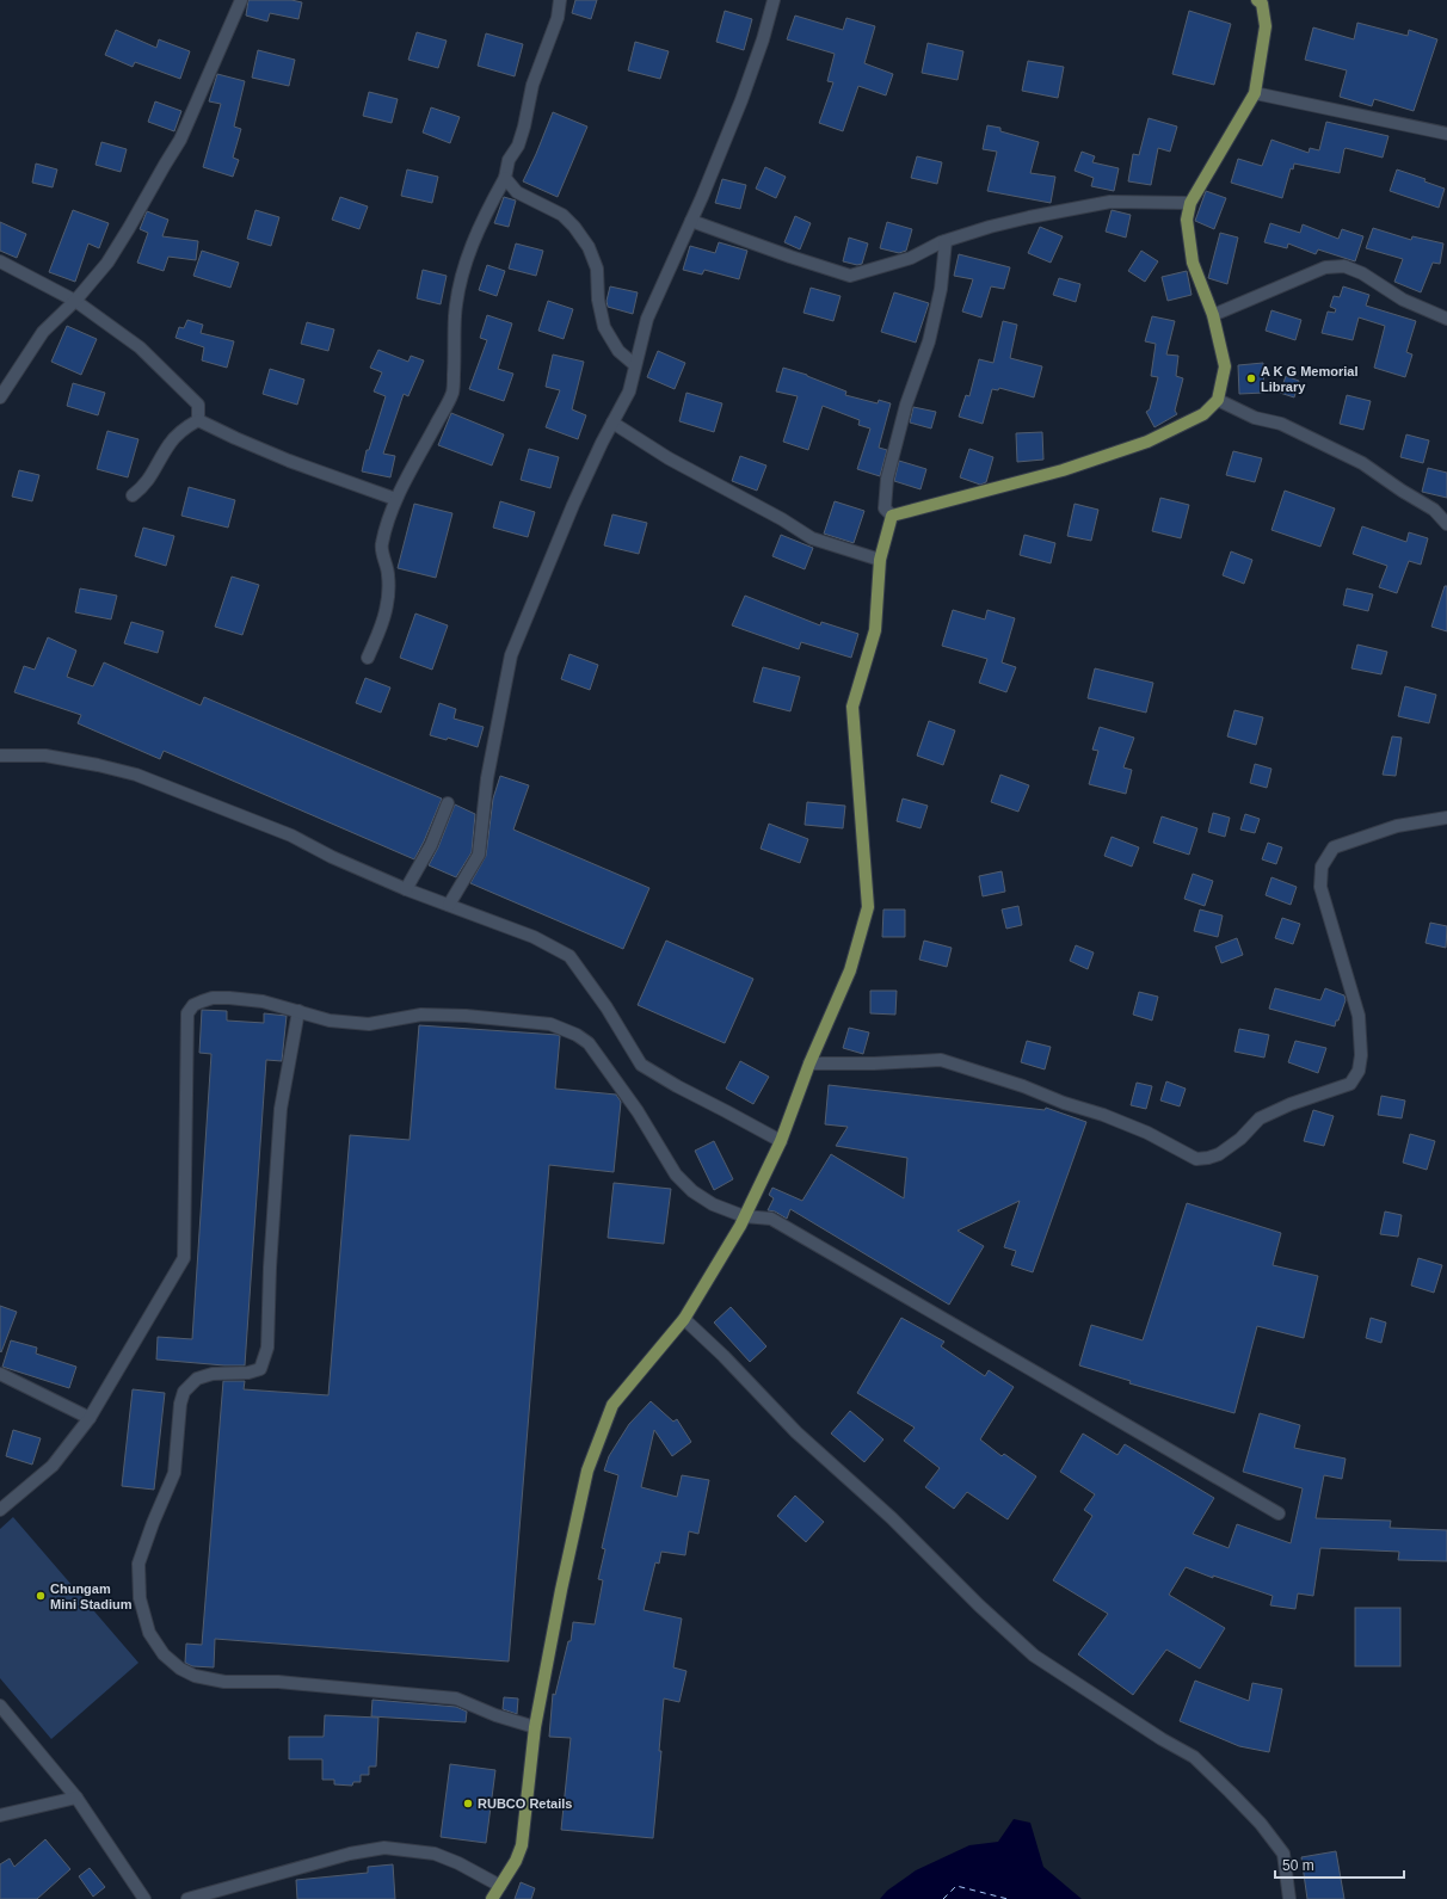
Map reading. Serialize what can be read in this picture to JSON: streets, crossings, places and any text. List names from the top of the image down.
{
  "places": ["A K G Memorial Library", "Chungam Mini Stadium", "RUBCO Retails"],
  "scale_bar": "50 m"
}
